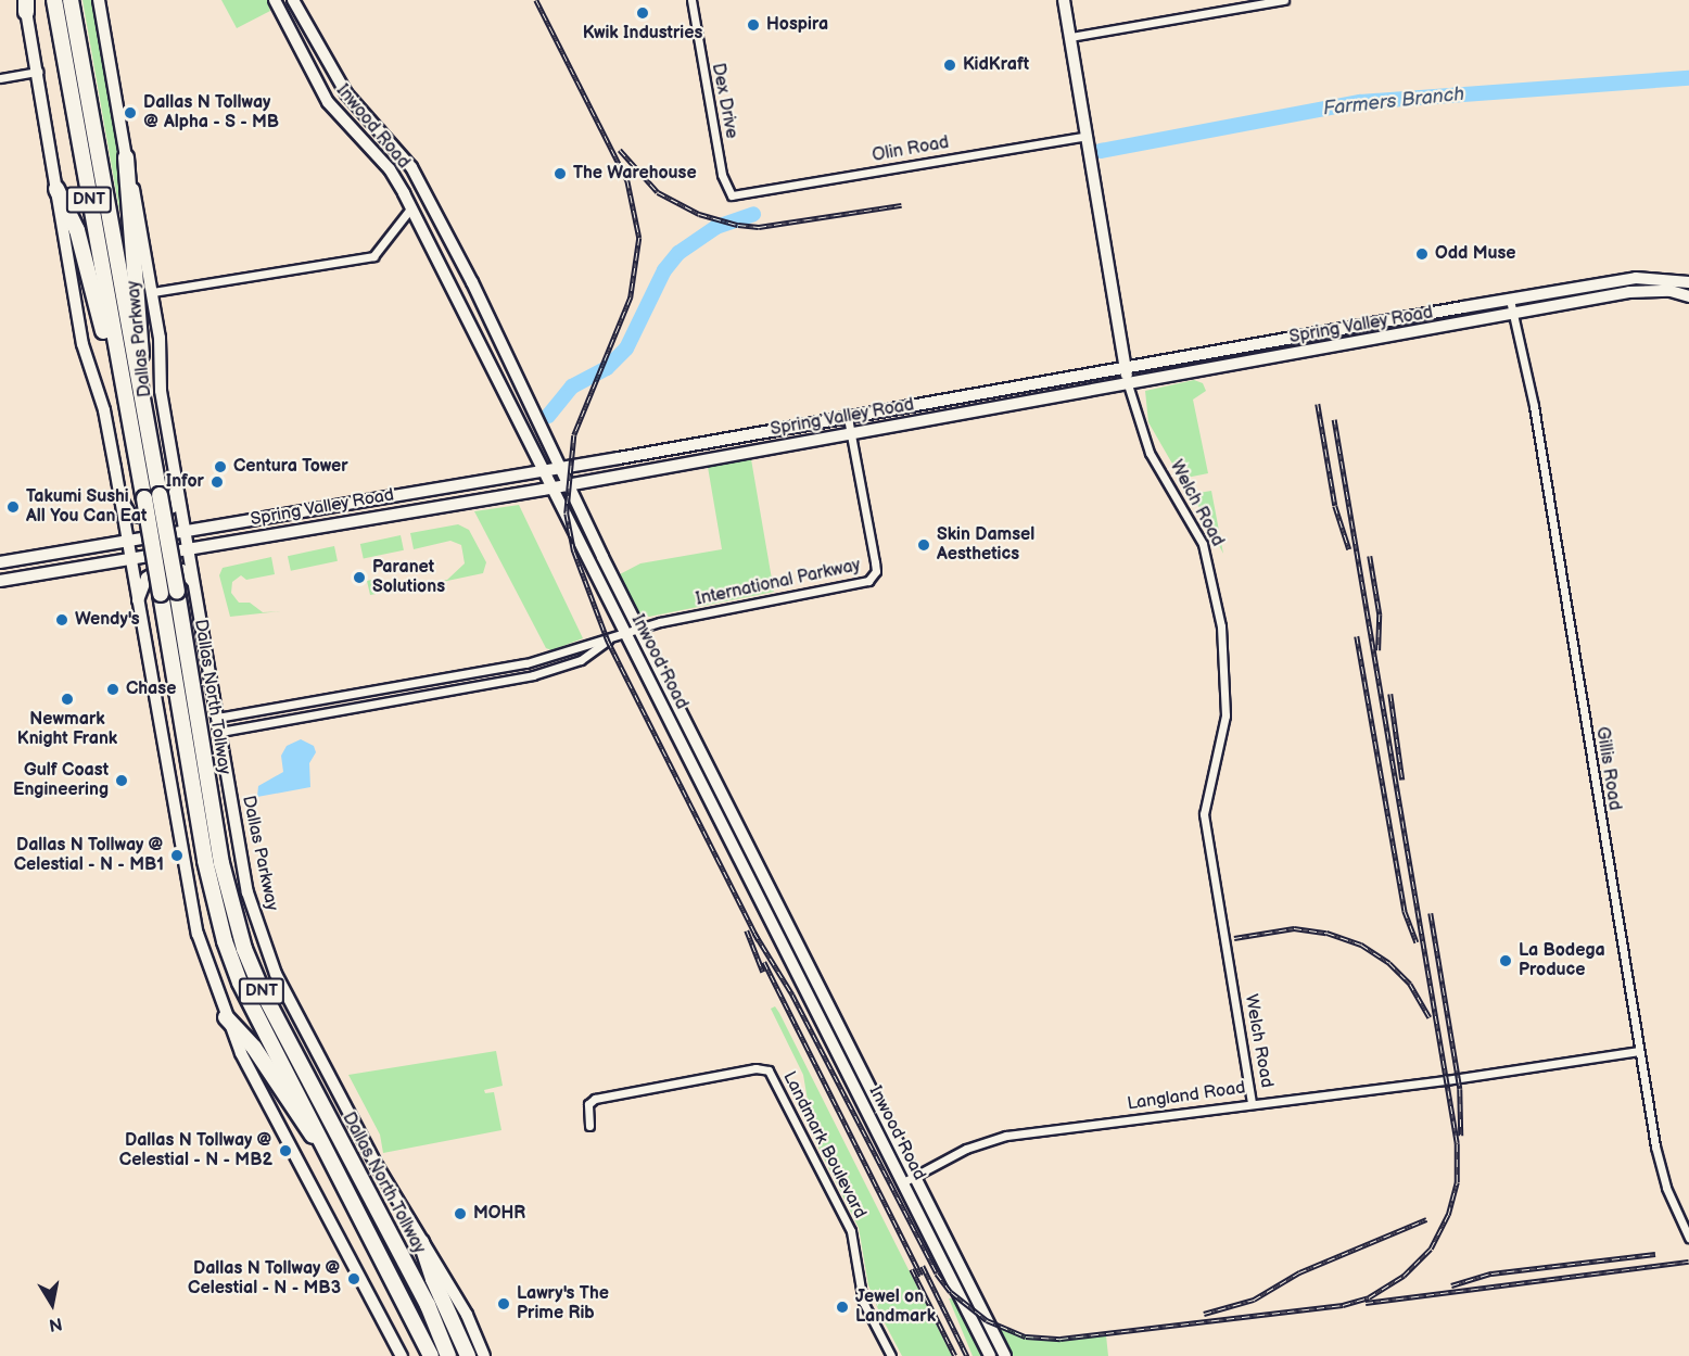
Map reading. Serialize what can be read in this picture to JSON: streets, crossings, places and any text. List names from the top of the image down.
{
  "streets": {
    "highway": ["DNT", "Dallas North Tollway"],
    "main road": [
      "Inwood Road",
      "Spring Valley Road",
      "Dallas Parkway",
      "Welch Road"
    ],
    "street": [
      "Dex Drive",
      "Olin Road",
      "International Parkway",
      "Gillis Road",
      "Langland Road",
      "Landmark Boulevard"
    ]
  },
  "crossings": [
    ["Dex Drive", "Olin Road"],
    ["Inwood Road", "Spring Valley Road"],
    ["Inwood Road", "International Parkway"],
    ["Inwood Road", "Langland Road"],
    ["Olin Road", "Welch Road"],
    ["Spring Valley Road", "Dallas Parkway"],
    ["Spring Valley Road", "Welch Road"],
    ["Spring Valley Road", "International Parkway"],
    ["Spring Valley Road", "Gillis Road"],
    ["Dallas Parkway", "International Parkway"],
    ["Welch Road", "Langland Road"],
    ["Gillis Road", "Langland Road"]
  ],
  "water": ["Farmers Branch"],
  "places": [
    "Kwik Industries",
    "Hospira",
    "KidKraft",
    "Dallas N Tollway @ Alpha - S - MB",
    "The Warehouse",
    "Odd Muse",
    "Centura Tower",
    "Infor",
    "Takumi Sushi All You Can Eat",
    "Skin Damsel Aesthetics",
    "Paranet Solutions",
    "Wendy's",
    "Chase",
    "Newmark Knight Frank",
    "Gulf Coast Engineering",
    "Dallas N Tollway @ Celestial - N - MB1",
    "La Bodega Produce",
    "Dallas N Tollway @ Celestial - N - MB2",
    "MOHR",
    "Dallas N Tollway @ Celestial - N - MB3",
    "Lawry's The Prime Rib",
    "Jewel on Landmark"
  ],
  "north": "bottom"
}
